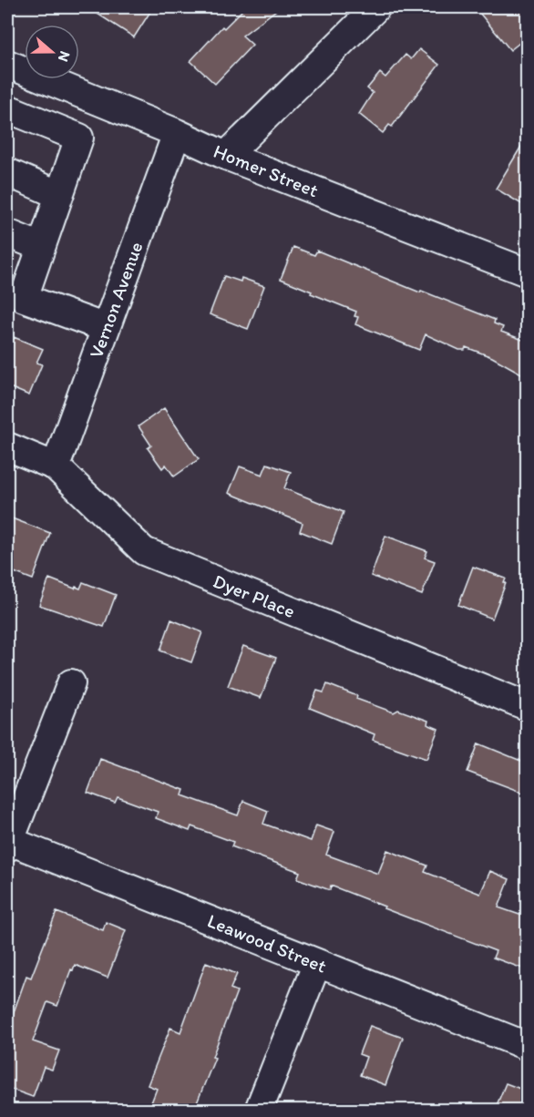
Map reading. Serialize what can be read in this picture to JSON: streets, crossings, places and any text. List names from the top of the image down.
{
  "streets": {
    "street": [
      "Homer Street",
      "Vernon Avenue",
      "Dyer Place",
      "Leawood Street"
    ]
  },
  "crossings": [
    ["Homer Street", "Vernon Avenue"],
    ["Vernon Avenue", "Dyer Place"]
  ],
  "north": "right"
}
